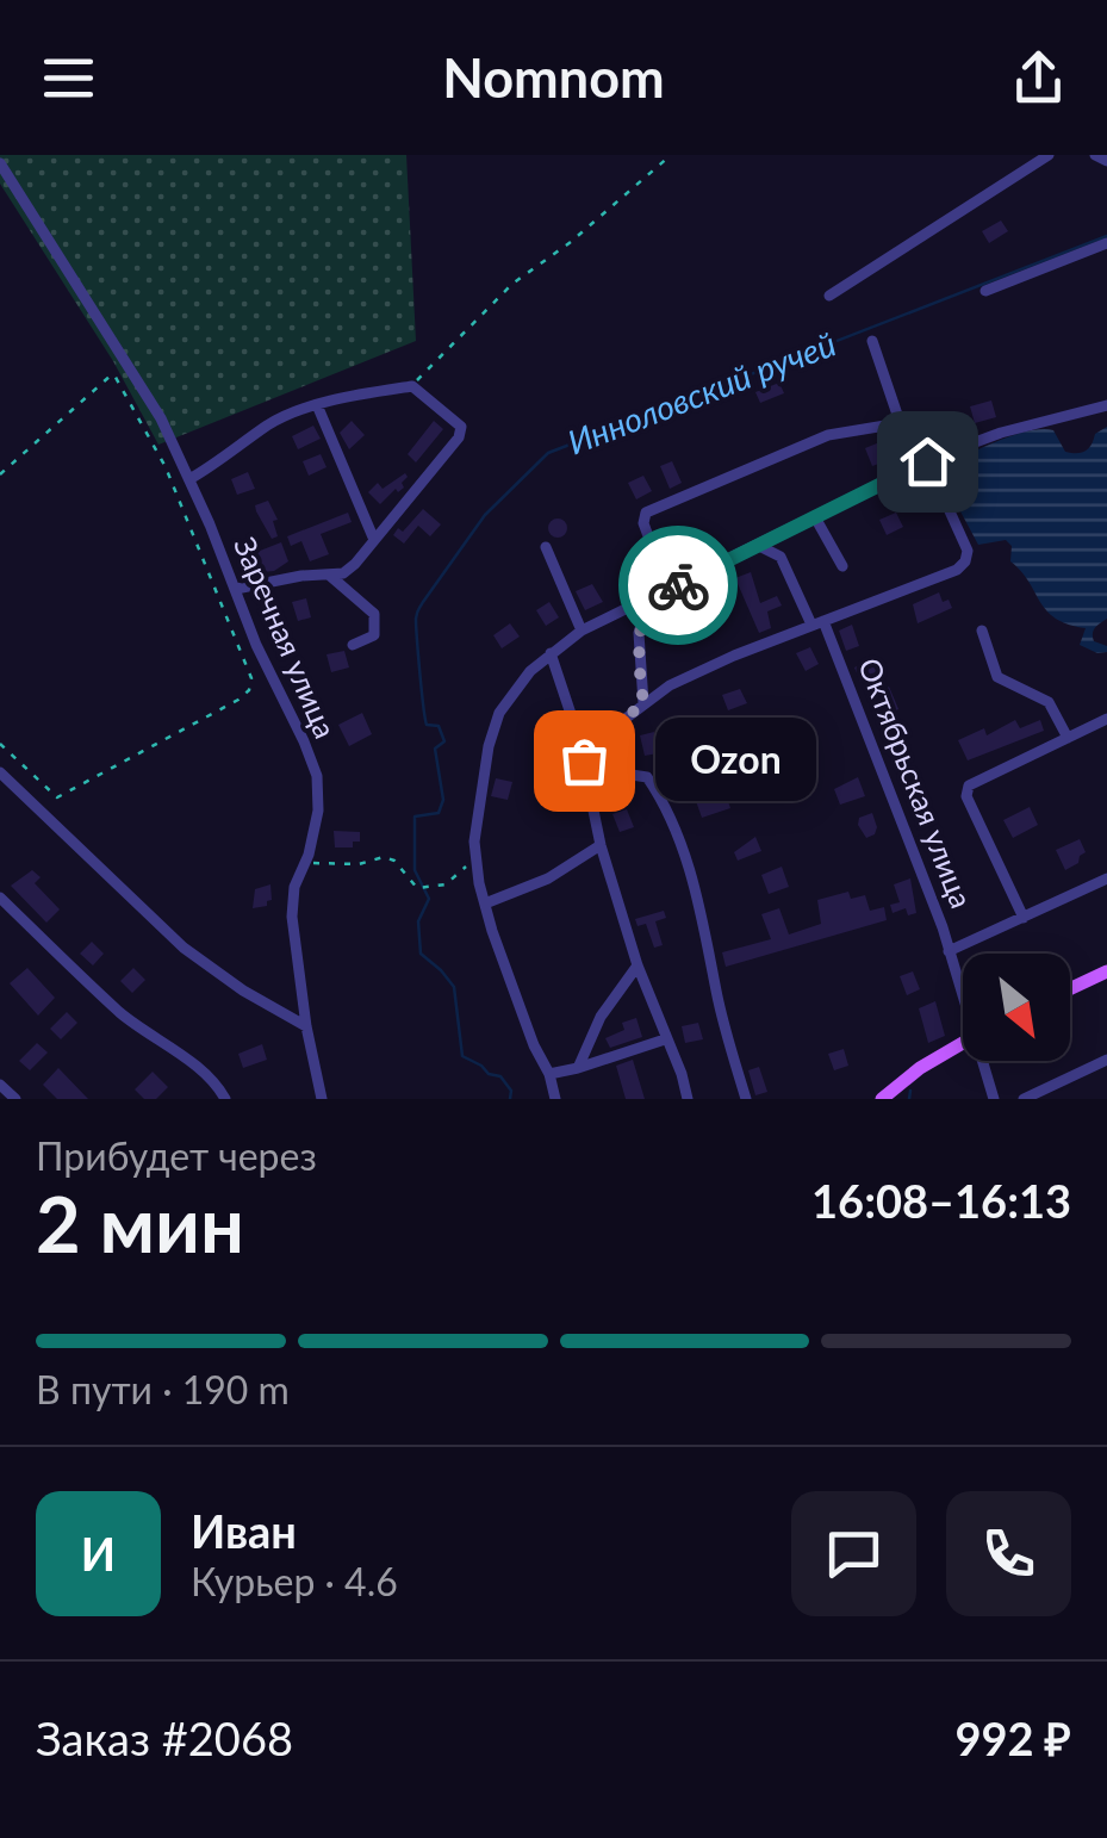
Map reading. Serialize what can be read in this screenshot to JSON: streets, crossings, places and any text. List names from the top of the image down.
{
  "streets": {
    "street": ["Заречная улица", "Октябрьская улица"]
  },
  "water": ["Инноловский ручей"],
  "places": ["Ozon"],
  "north": "bottom right",
  "page": {
    "header": "Nomnom",
    "bubble": "Ozon",
    "heading": ["2 мин", "Прибудет через", "16:08–16:13"],
    "panel": [
      "Иван",
      "Курьер · 4.6",
      "Заказ #2068",
      "992 ₽"
    ],
    "bar": "В пути · 190 m",
    "round": "И"
  }
}
